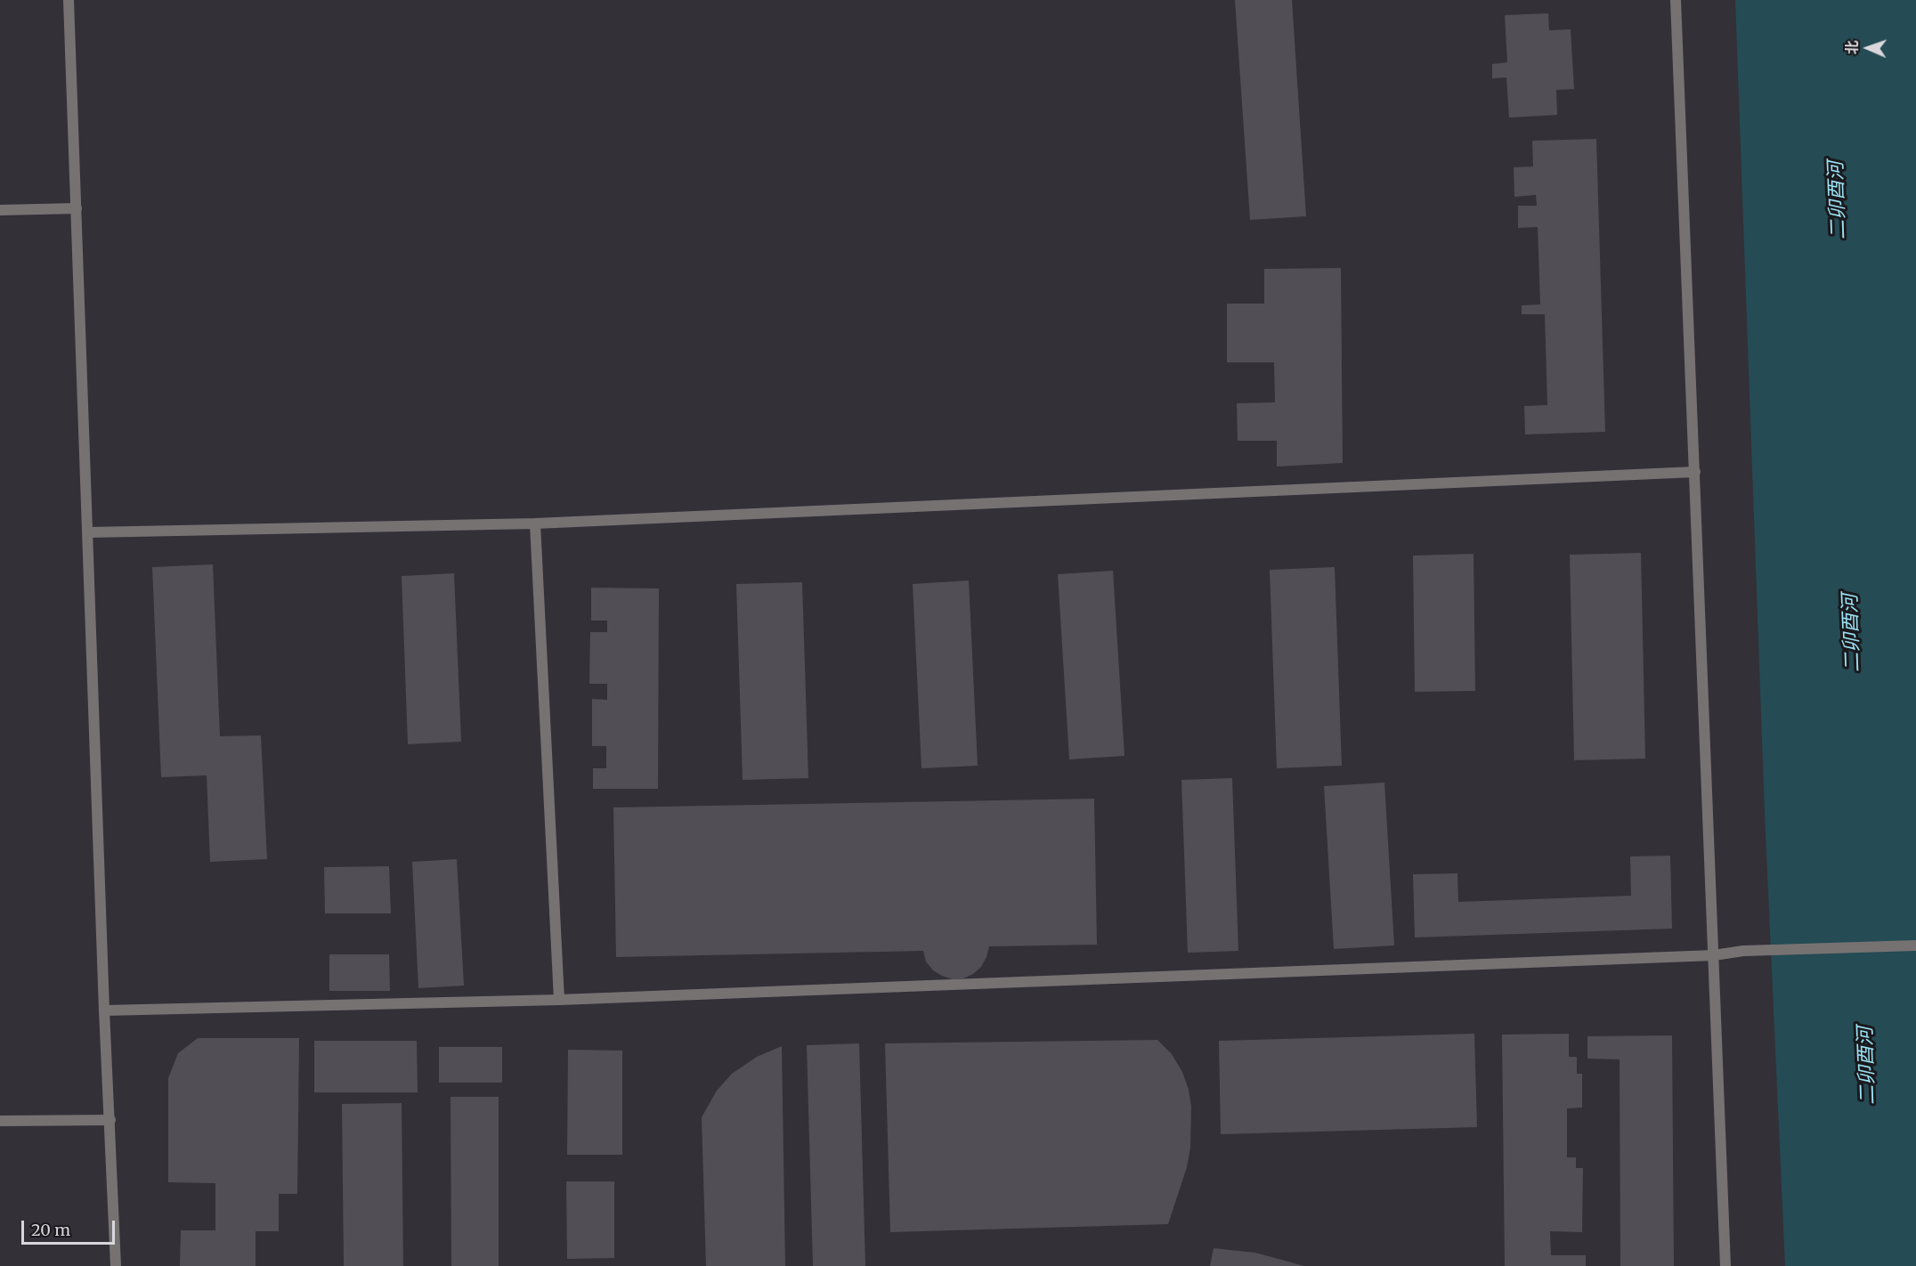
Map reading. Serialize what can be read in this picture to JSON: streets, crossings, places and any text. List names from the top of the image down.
{
  "water": ["二卯酉河"],
  "scale_bar": "20 m",
  "north": "left"
}
